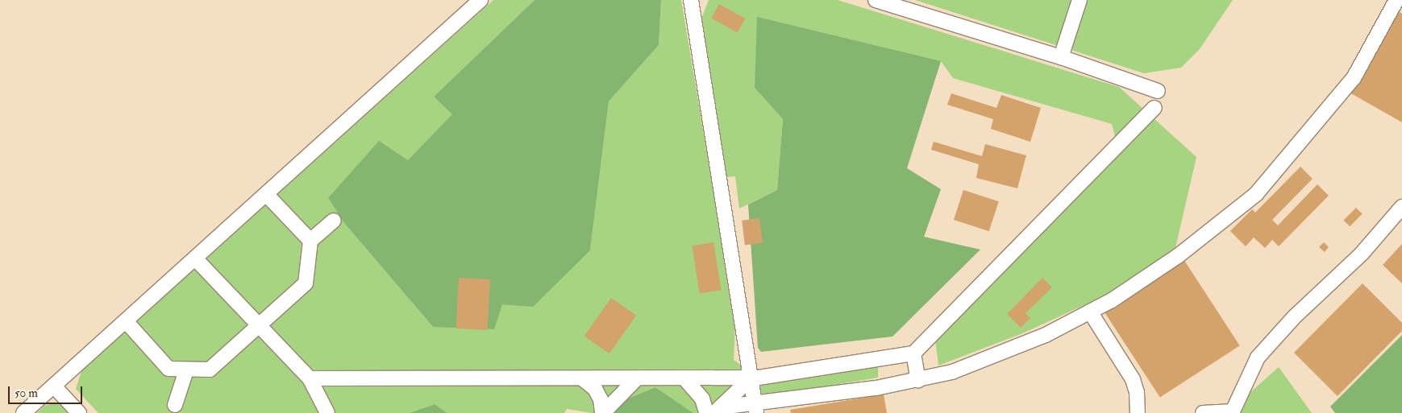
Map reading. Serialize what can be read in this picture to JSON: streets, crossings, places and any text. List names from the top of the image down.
{
  "scale_bar": "50 m"
}
